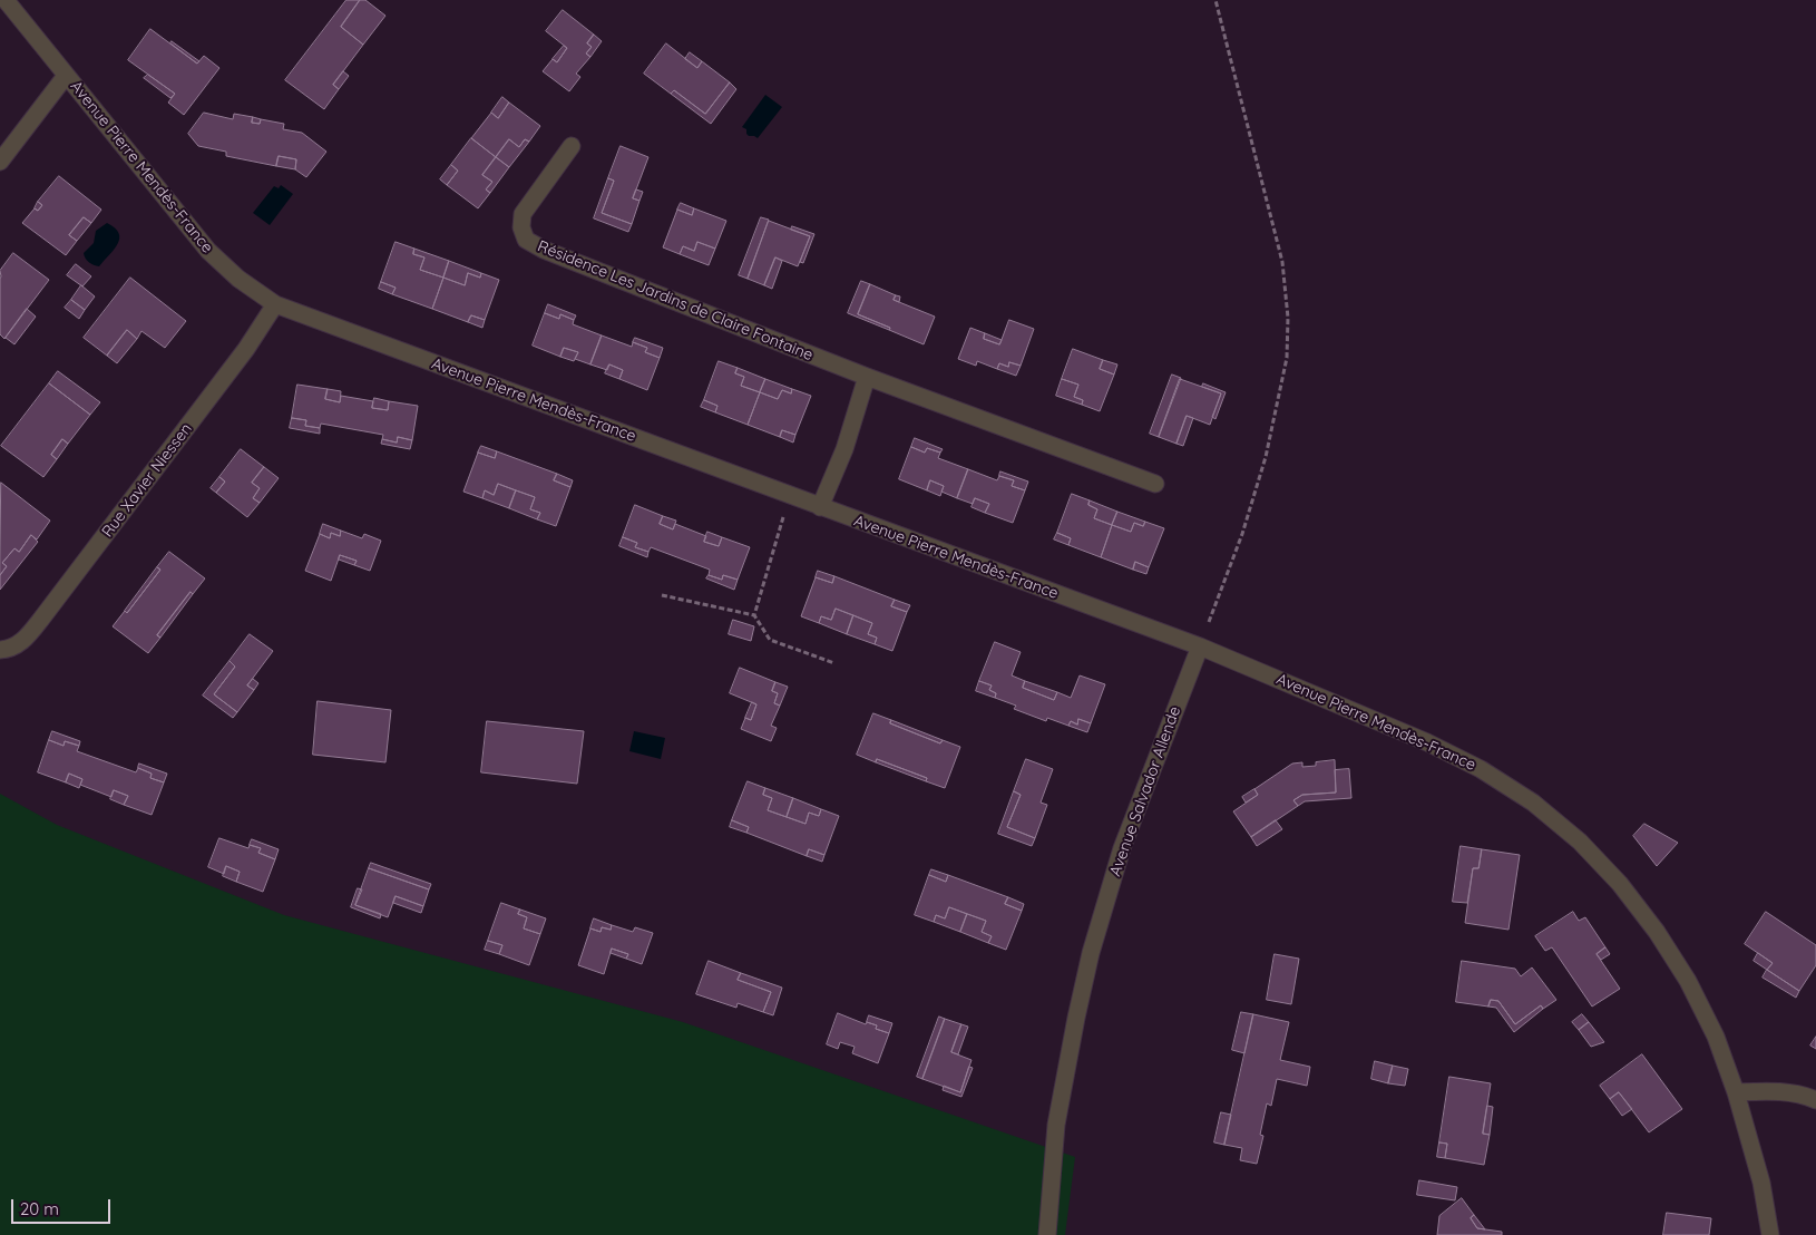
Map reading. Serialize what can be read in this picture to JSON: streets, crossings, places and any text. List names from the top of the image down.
{
  "streets": {
    "street": [
      "Avenue Pierre Mendès-France",
      "Résidence Les Jardins de Claire Fontaine",
      "Rue Xavier Niessen",
      "Avenue Salvador Allende"
    ]
  },
  "crossings": [
    ["Avenue Pierre Mendès-France", "Rue Xavier Niessen"],
    ["Avenue Pierre Mendès-France", "Avenue Salvador Allende"]
  ],
  "scale_bar": "20 m"
}
